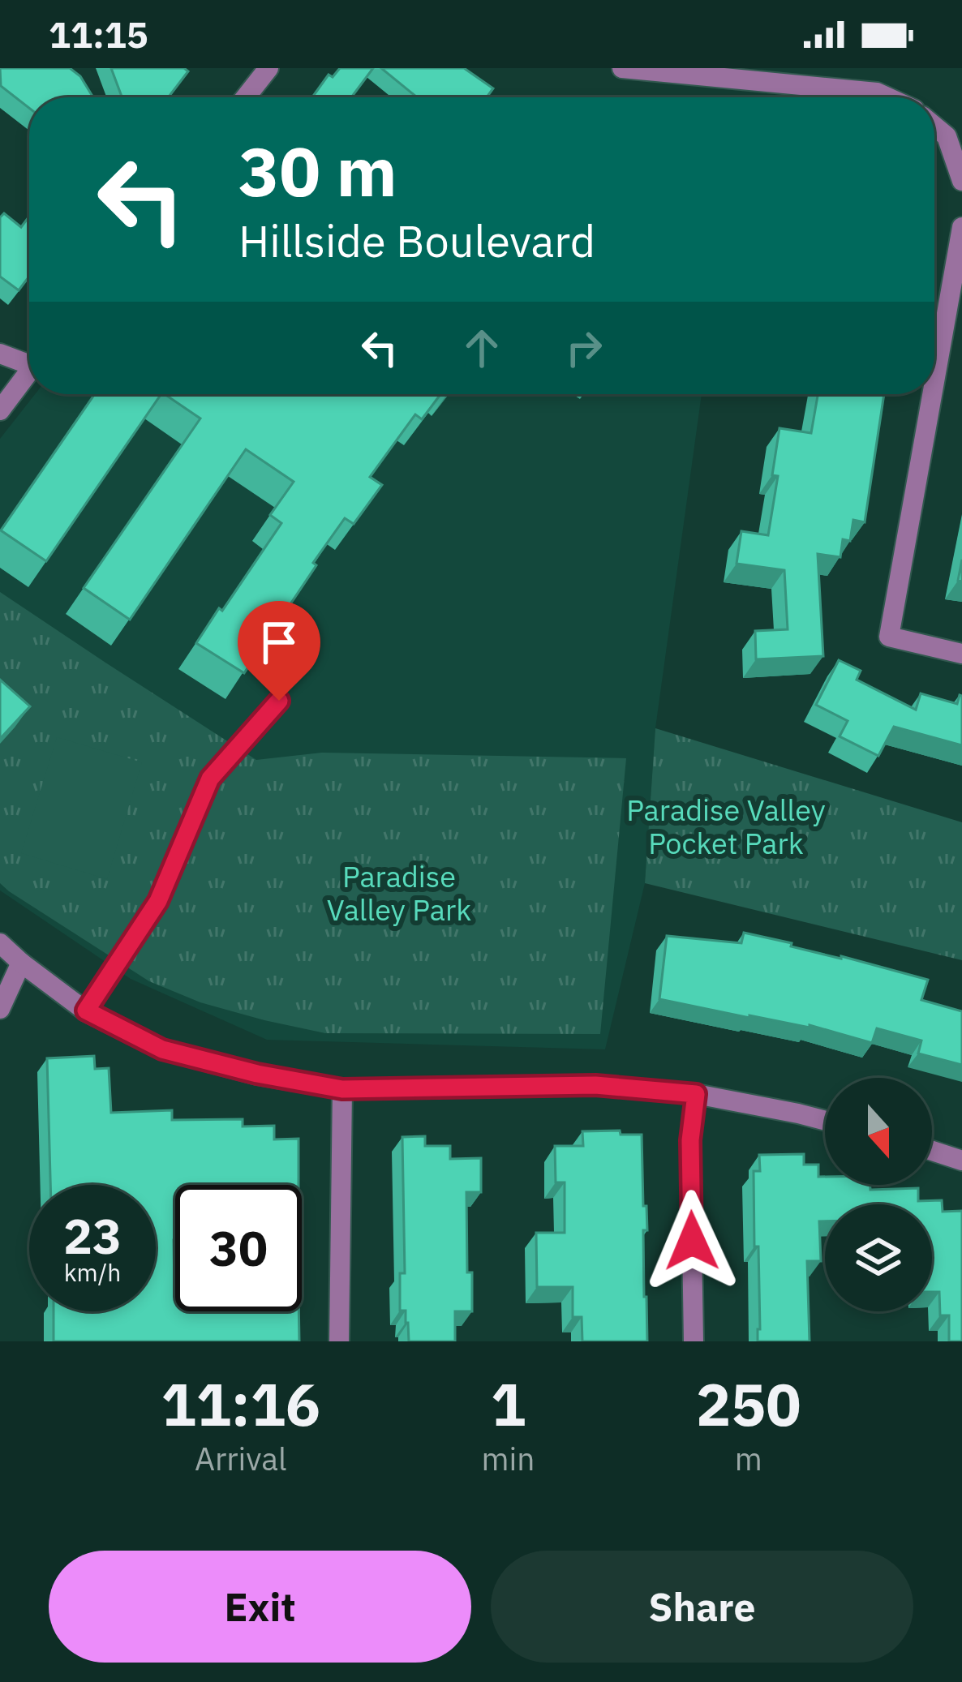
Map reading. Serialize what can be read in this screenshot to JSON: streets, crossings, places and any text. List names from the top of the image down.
{
  "parks": ["Paradise Valley Pocket Park", "Paradise Valley Park"],
  "north": "bottom",
  "page": {
    "status": "11:15",
    "turn": ["30 m", "Hillside Boulevard"],
    "speed": "23 km/h",
    "limit": "30",
    "eta": [
      "11:16",
      "Arrival",
      "1",
      "min",
      "250",
      "m"
    ],
    "buttons": ["Exit", "Share"]
  }
}
